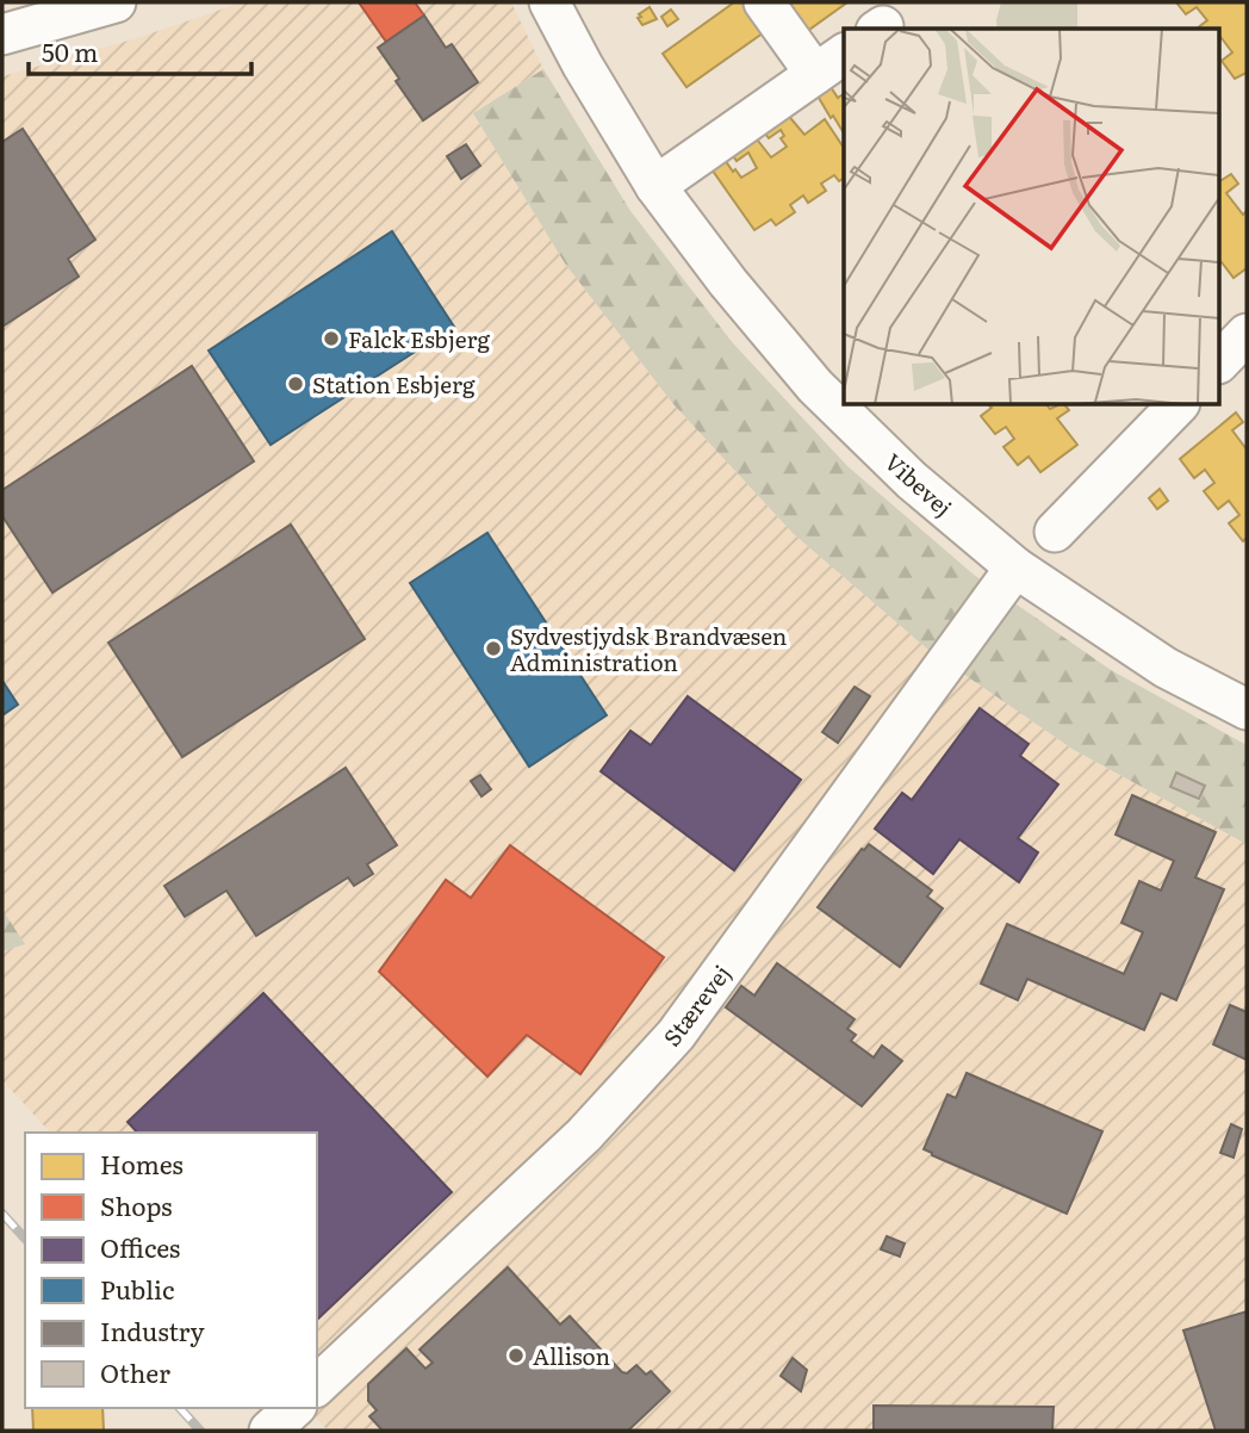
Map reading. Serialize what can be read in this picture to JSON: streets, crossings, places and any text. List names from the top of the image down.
{
  "streets": {
    "street": ["Vibevej", "Stærevej"]
  },
  "crossings": [
    ["Vibevej", "Stærevej"]
  ],
  "places": [
    "Falck Esbjerg",
    "Station Esbjerg",
    "Sydvestjydsk Brandvæsen Administration",
    "Allison"
  ],
  "legend": [
    "Homes",
    "Shops",
    "Offices",
    "Public",
    "Industry",
    "Other"
  ],
  "scale_bar": "50 m"
}
